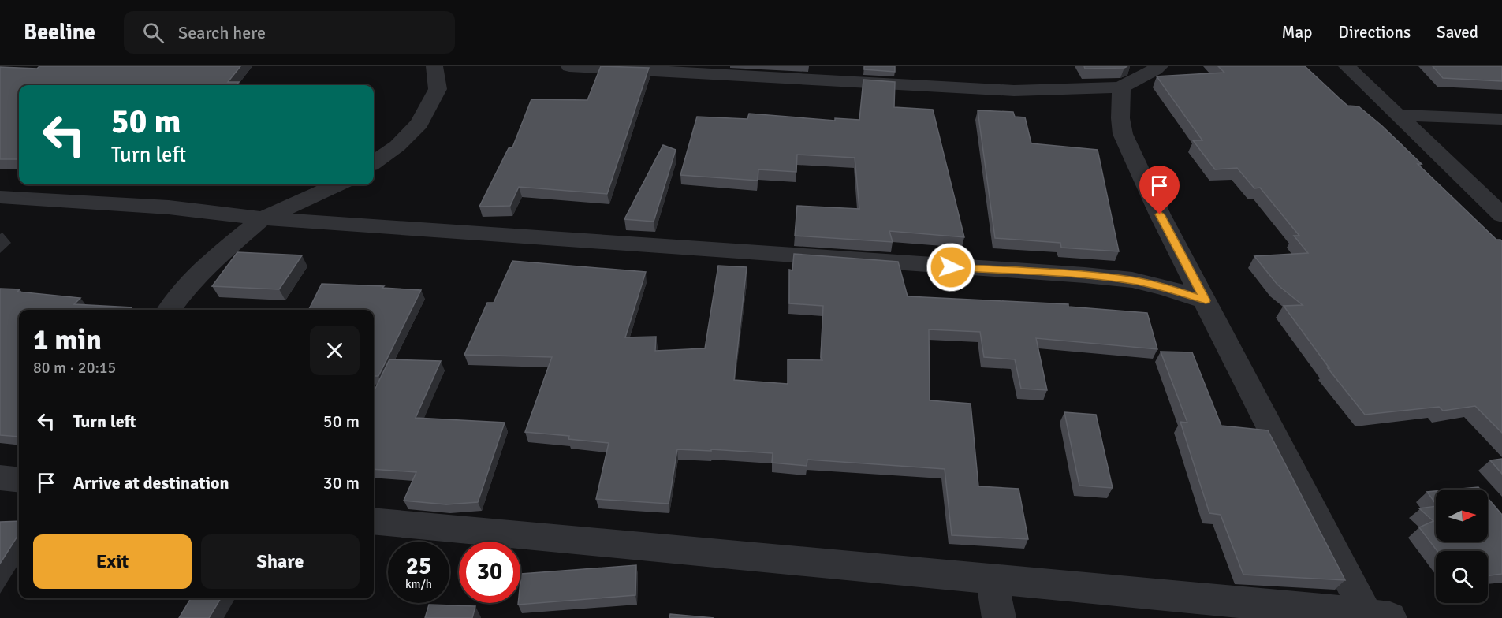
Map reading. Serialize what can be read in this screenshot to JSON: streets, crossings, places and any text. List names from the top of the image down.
{
  "north": "right",
  "page": {
    "header": "Beeline",
    "search": "Search here",
    "nav": ["Map", "Directions", "Saved"],
    "turn": ["50 m", "Turn left"],
    "heading": ["1 min", "80 m · 20:15"],
    "list": [
      {
        "name": "Turn left",
        "value": "50 m"
      },
      {
        "name": "Arrive at destination",
        "value": "30 m"
      }
    ],
    "buttons": ["Exit", "Share"],
    "speed": "25 km/h",
    "limit": "30"
  }
}
